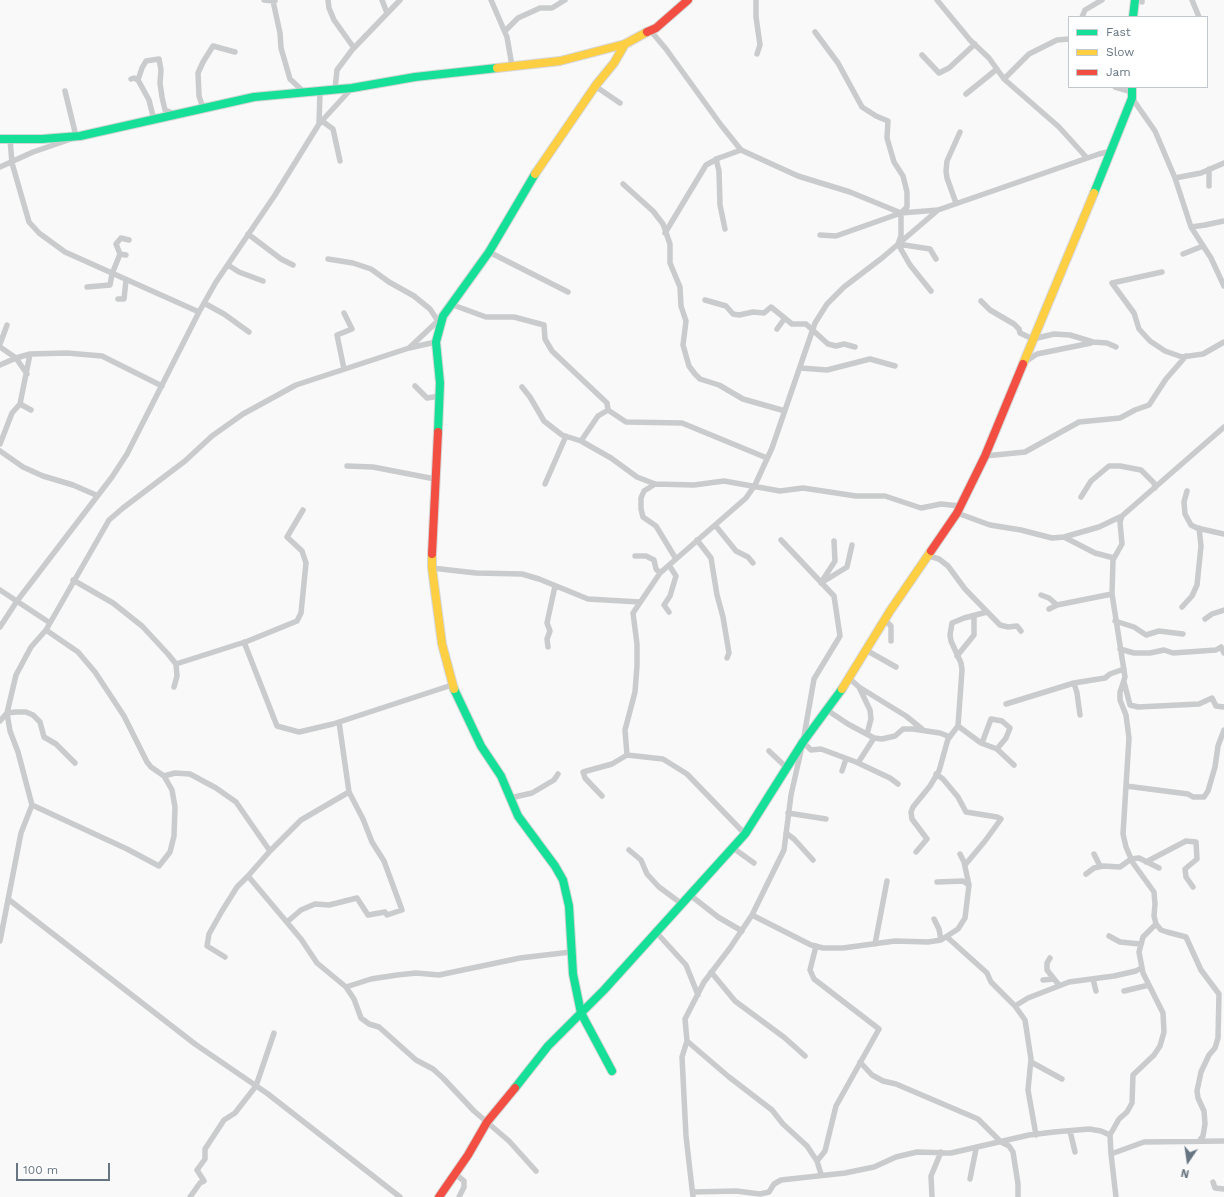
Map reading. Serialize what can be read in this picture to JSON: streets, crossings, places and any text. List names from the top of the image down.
{
  "legend": ["Fast", "Slow", "Jam"],
  "scale_bar": "100 m",
  "north": "bottom"
}
